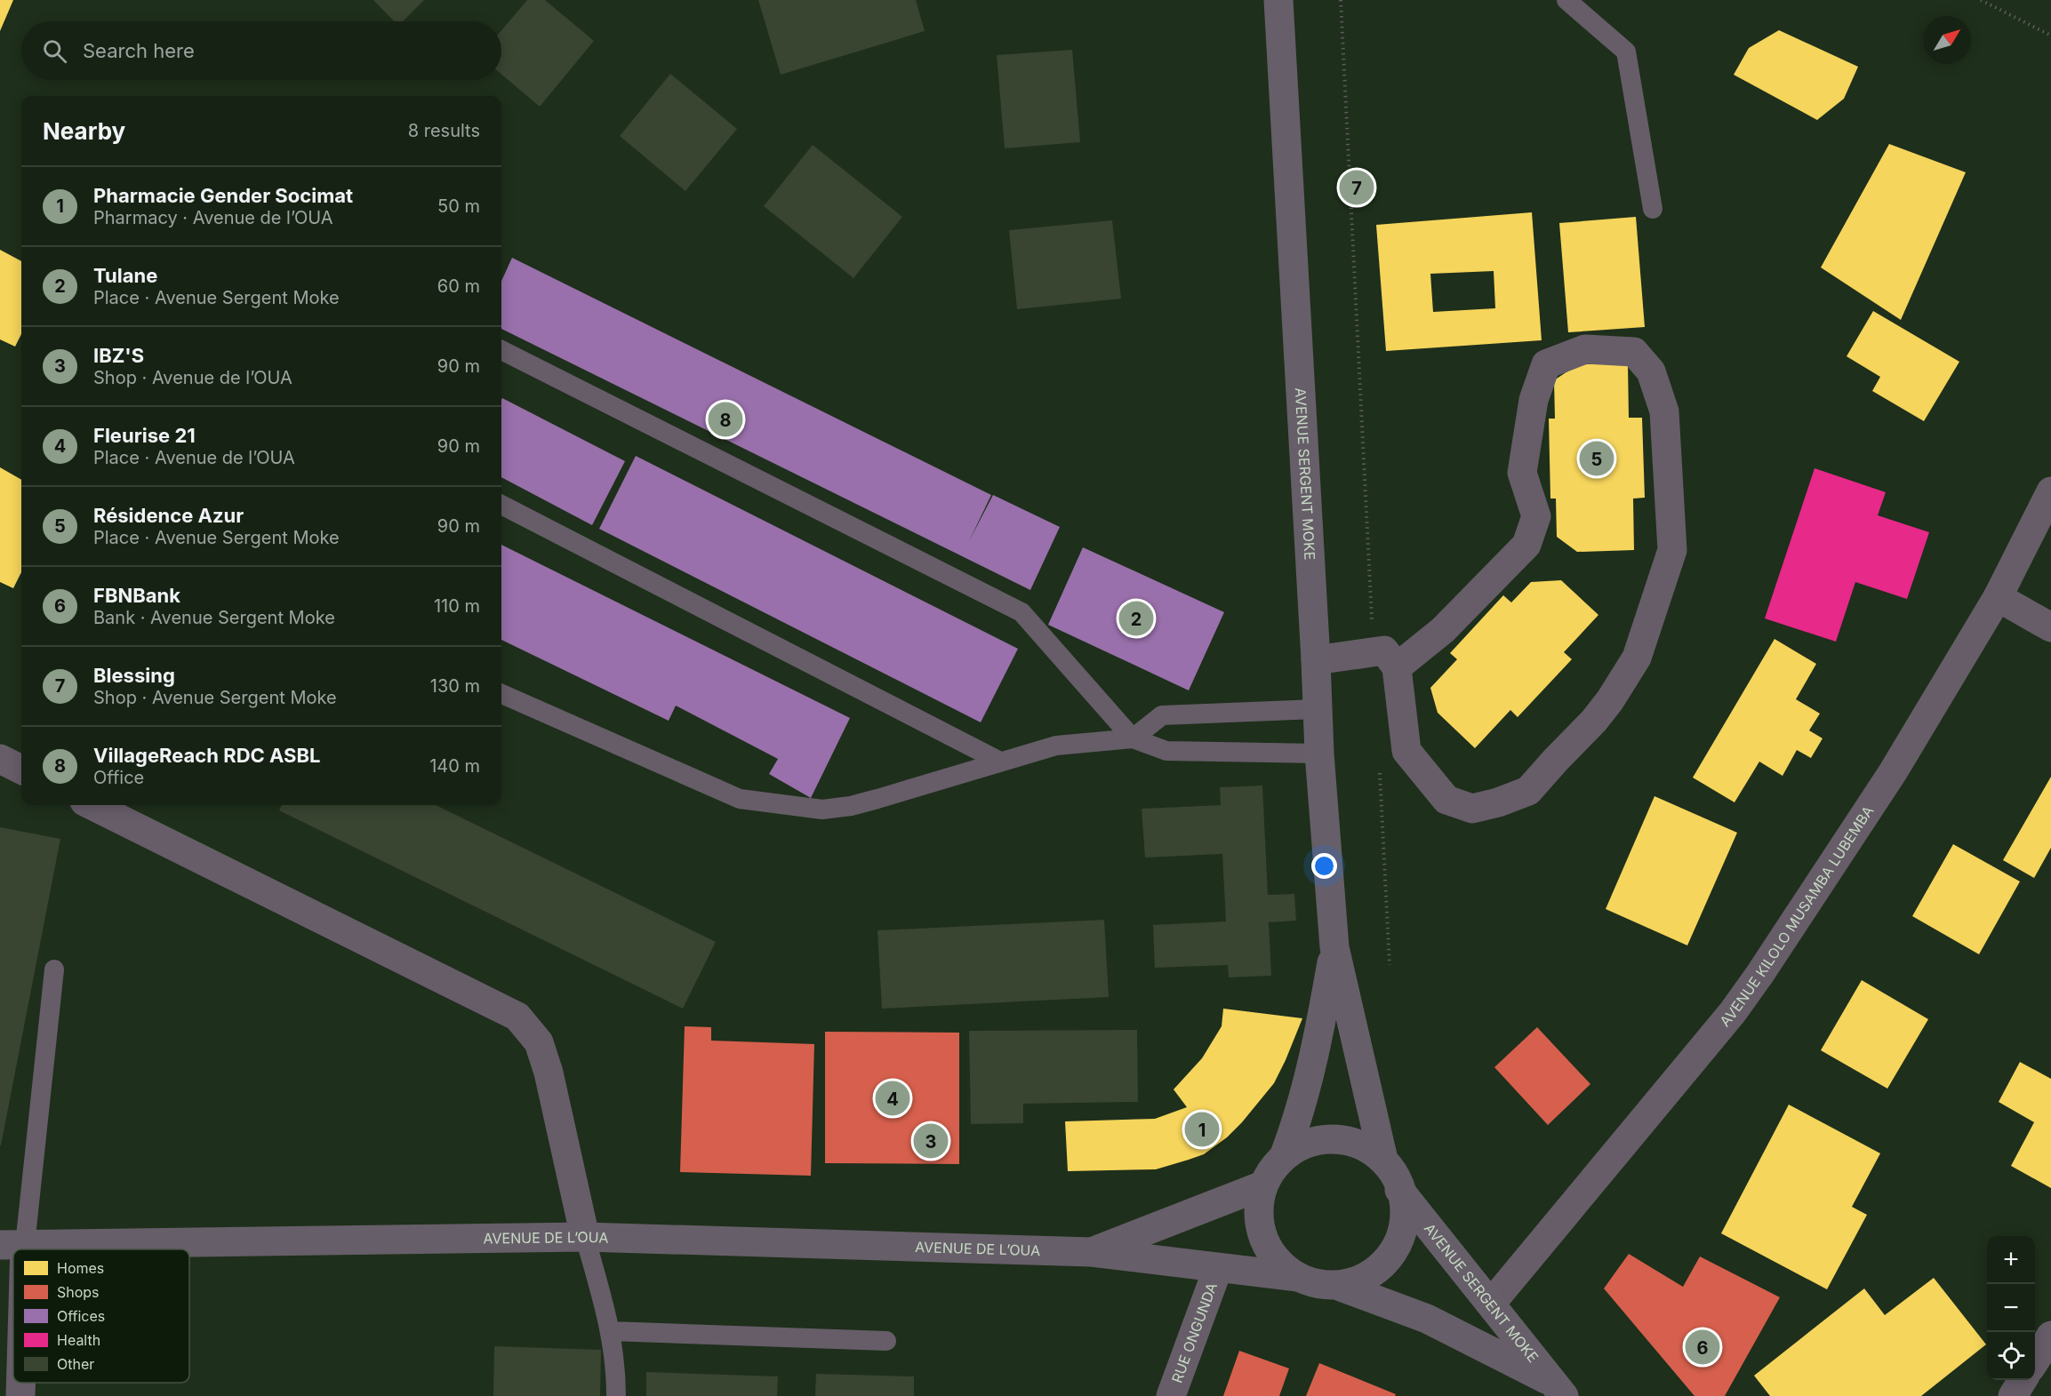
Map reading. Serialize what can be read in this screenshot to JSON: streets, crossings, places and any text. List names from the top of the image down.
{
  "streets": {
    "main road": ["AVENUE SERGENT MOKE", "AVENUE DE L’OUA"],
    "street": ["AVENUE KILOLO MUSAMBA LUBEMBA", "RUE ONGUNDA"]
  },
  "crossings": [
    ["AVENUE SERGENT MOKE", "AVENUE KILOLO MUSAMBA LUBEMBA"],
    ["AVENUE SERGENT MOKE", "AVENUE DE L’OUA"],
    ["AVENUE DE L’OUA", "RUE ONGUNDA"]
  ],
  "legend": [
    "Homes",
    "Shops",
    "Offices",
    "Health",
    "Other"
  ],
  "north": "top right",
  "page": {
    "search": "Search here",
    "heading": ["Nearby", "8 results"],
    "list": [
      {
        "mark": "1",
        "name": "Pharmacie Gender Socimat",
        "note": "Pharmacy · Avenue de l’OUA",
        "value": "50 m"
      },
      {
        "mark": "2",
        "name": "Tulane",
        "note": "Place · Avenue Sergent Moke",
        "value": "60 m"
      },
      {
        "mark": "3",
        "name": "IBZ'S",
        "note": "Shop · Avenue de l’OUA",
        "value": "90 m"
      },
      {
        "mark": "4",
        "name": "Fleurise 21",
        "note": "Place · Avenue de l’OUA",
        "value": "90 m"
      },
      {
        "mark": "5",
        "name": "Résidence Azur",
        "note": "Place · Avenue Sergent Moke",
        "value": "90 m"
      },
      {
        "mark": "6",
        "name": "FBNBank",
        "note": "Bank · Avenue Sergent Moke",
        "value": "110 m"
      },
      {
        "mark": "7",
        "name": "Blessing",
        "note": "Shop · Avenue Sergent Moke",
        "value": "130 m"
      },
      {
        "mark": "8",
        "name": "VillageReach RDC ASBL",
        "note": "Office",
        "value": "140 m"
      }
    ],
    "pins": [
      "7",
      "8",
      "5",
      "2",
      "4",
      "1",
      "3",
      "6"
    ],
    "map_buttons": ["+", "−"]
  }
}
